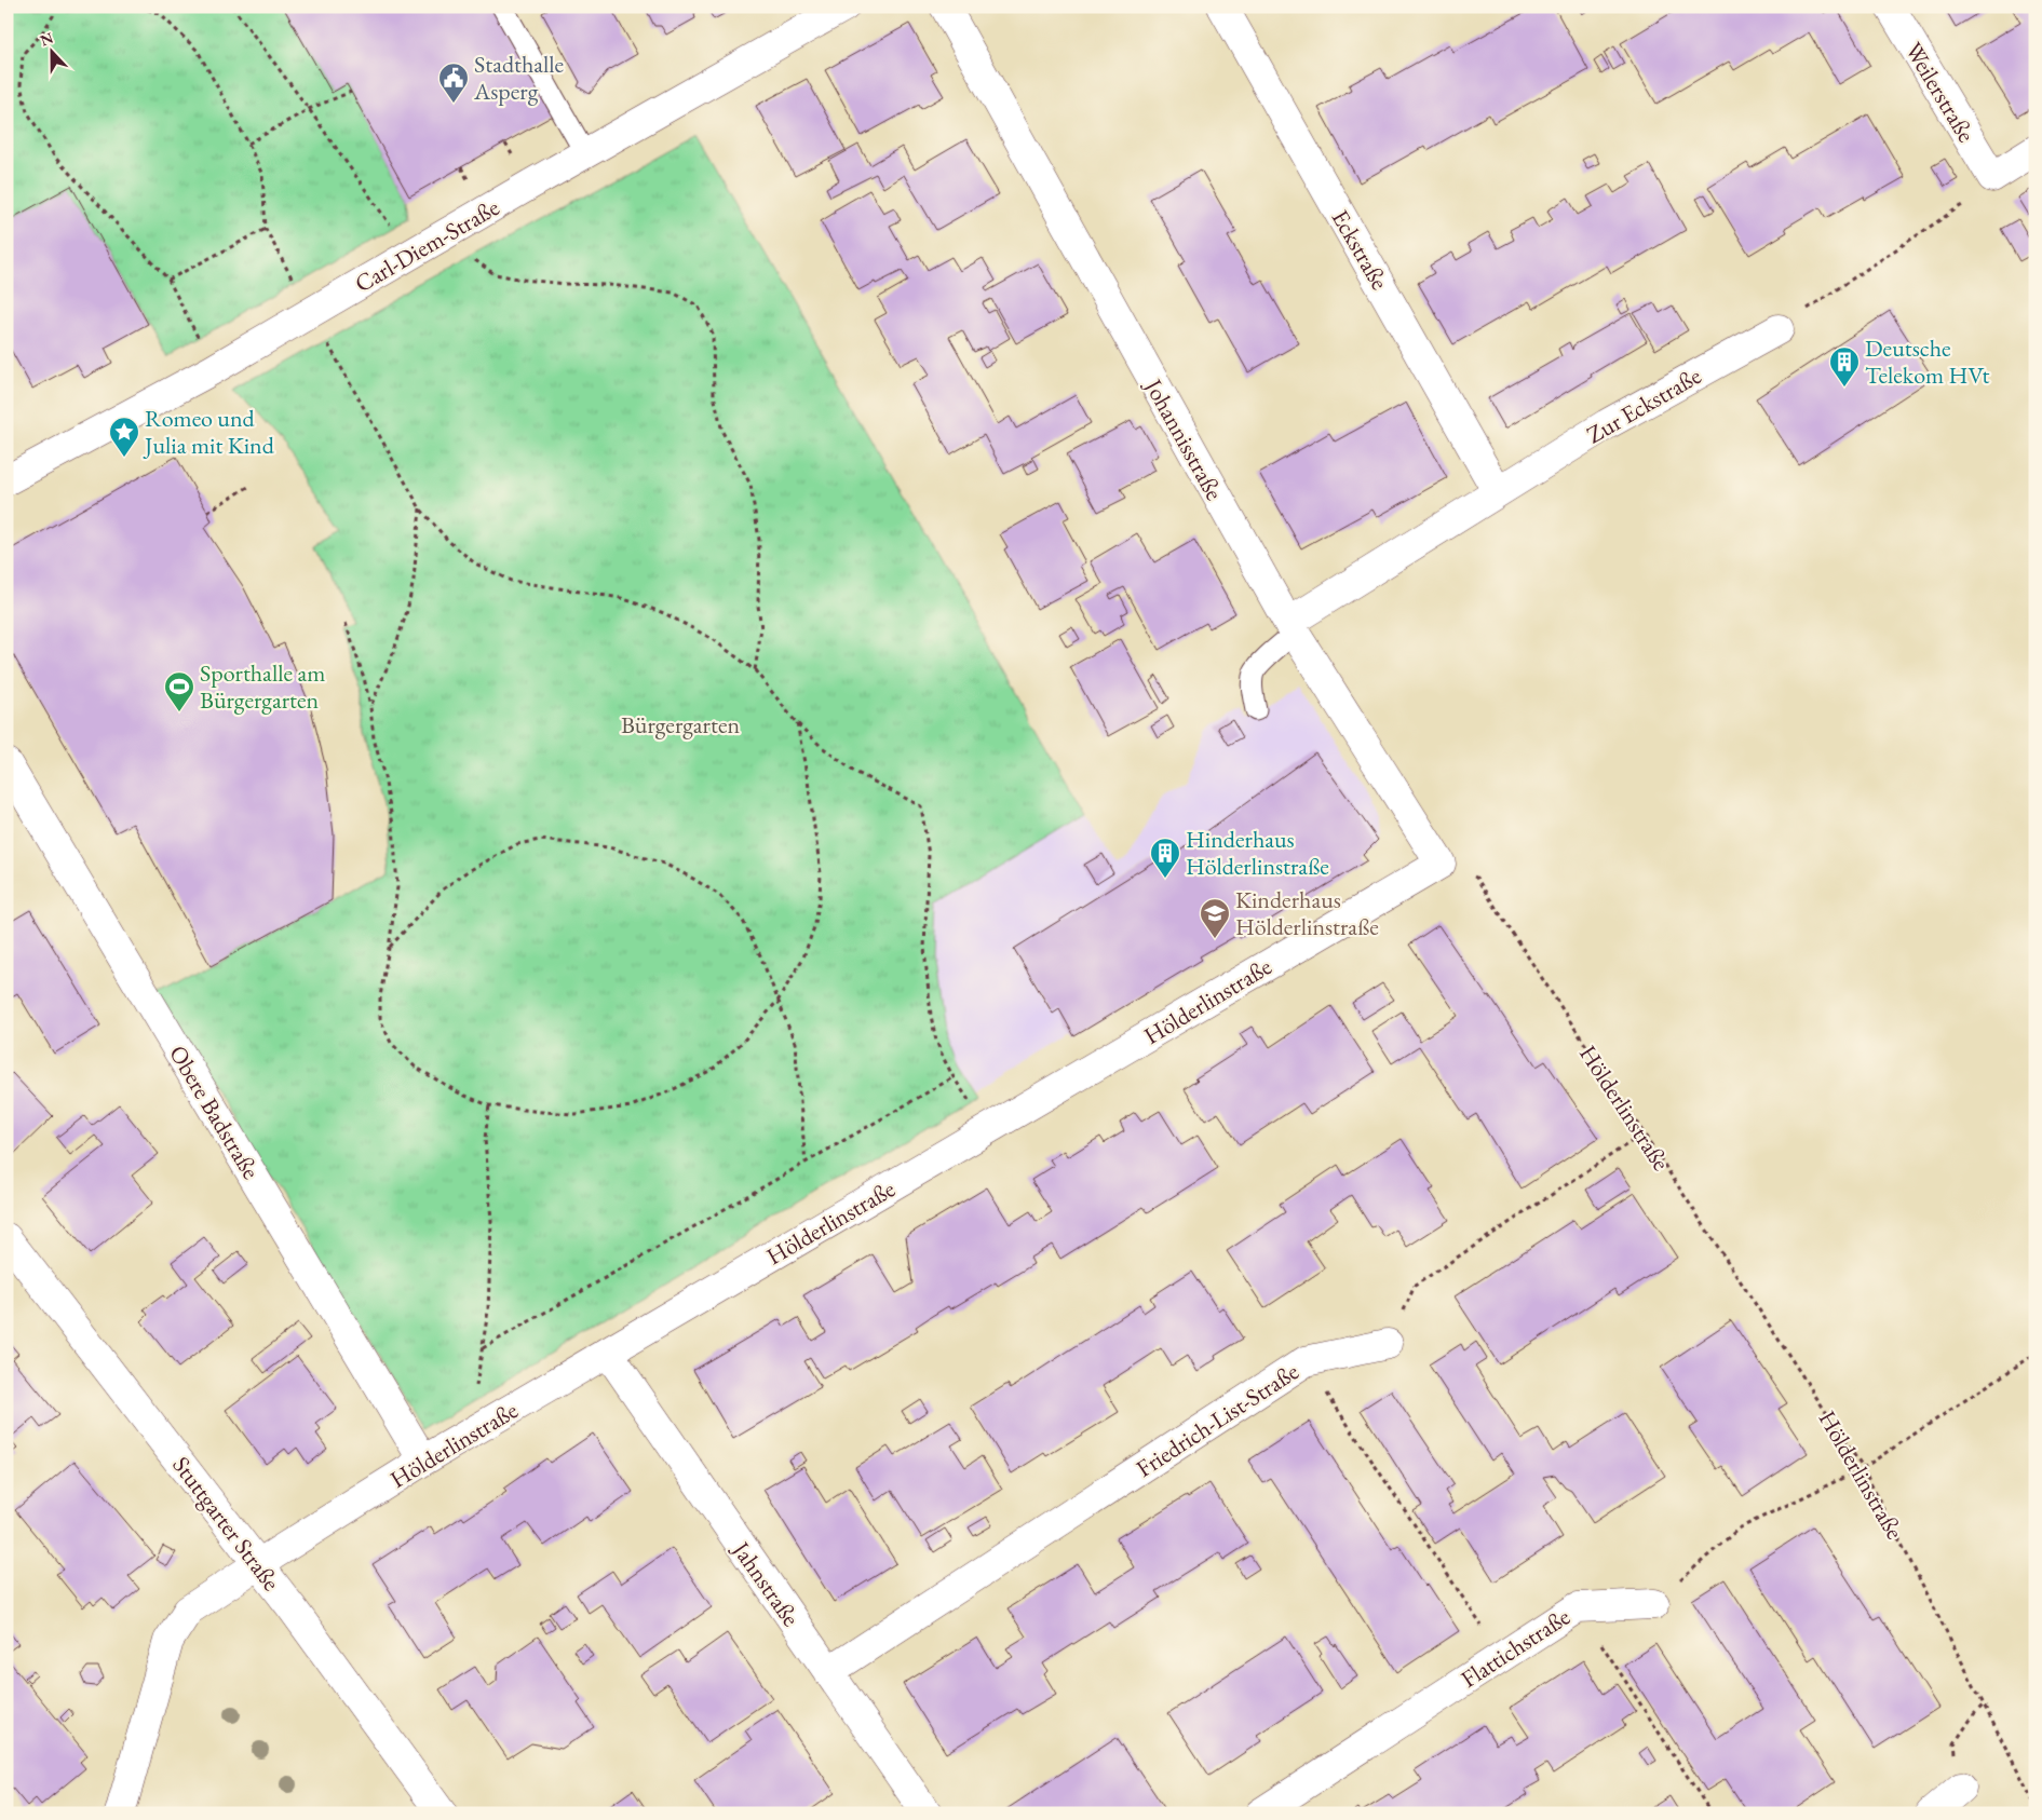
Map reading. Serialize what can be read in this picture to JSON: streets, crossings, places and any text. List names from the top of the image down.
{
  "streets": {
    "street": [
      "Weilerstraße",
      "Carl-Diem-Straße",
      "Eckstraße",
      "Zur Eckstraße",
      "Johannisstraße",
      "Hölderlinstraße",
      "Obere Badstraße",
      "Friedrich-List-Straße",
      "Stuttgarter Straße",
      "Jahnstraße",
      "Flattichstraße"
    ]
  },
  "crossings": [
    ["Eckstraße", "Zur Eckstraße"],
    ["Zur Eckstraße", "Johannisstraße"],
    ["Johannisstraße", "Hölderlinstraße"],
    ["Hölderlinstraße", "Obere Badstraße"],
    ["Hölderlinstraße", "Stuttgarter Straße"],
    ["Hölderlinstraße", "Jahnstraße"],
    ["Friedrich-List-Straße", "Jahnstraße"]
  ],
  "parks": ["Bürgergarten"],
  "places": {
    "public building": ["Stadthalle Asperg"],
    "building": ["Deutsche Telekom HVt", "Hinderhaus Hölderlinstraße"],
    "place": ["Romeo und Julia mit Kind"],
    "sports": ["Sporthalle am Bürgergarten"],
    "school or university": ["Kinderhaus Hölderlinstraße"]
  },
  "north": "top"
}
